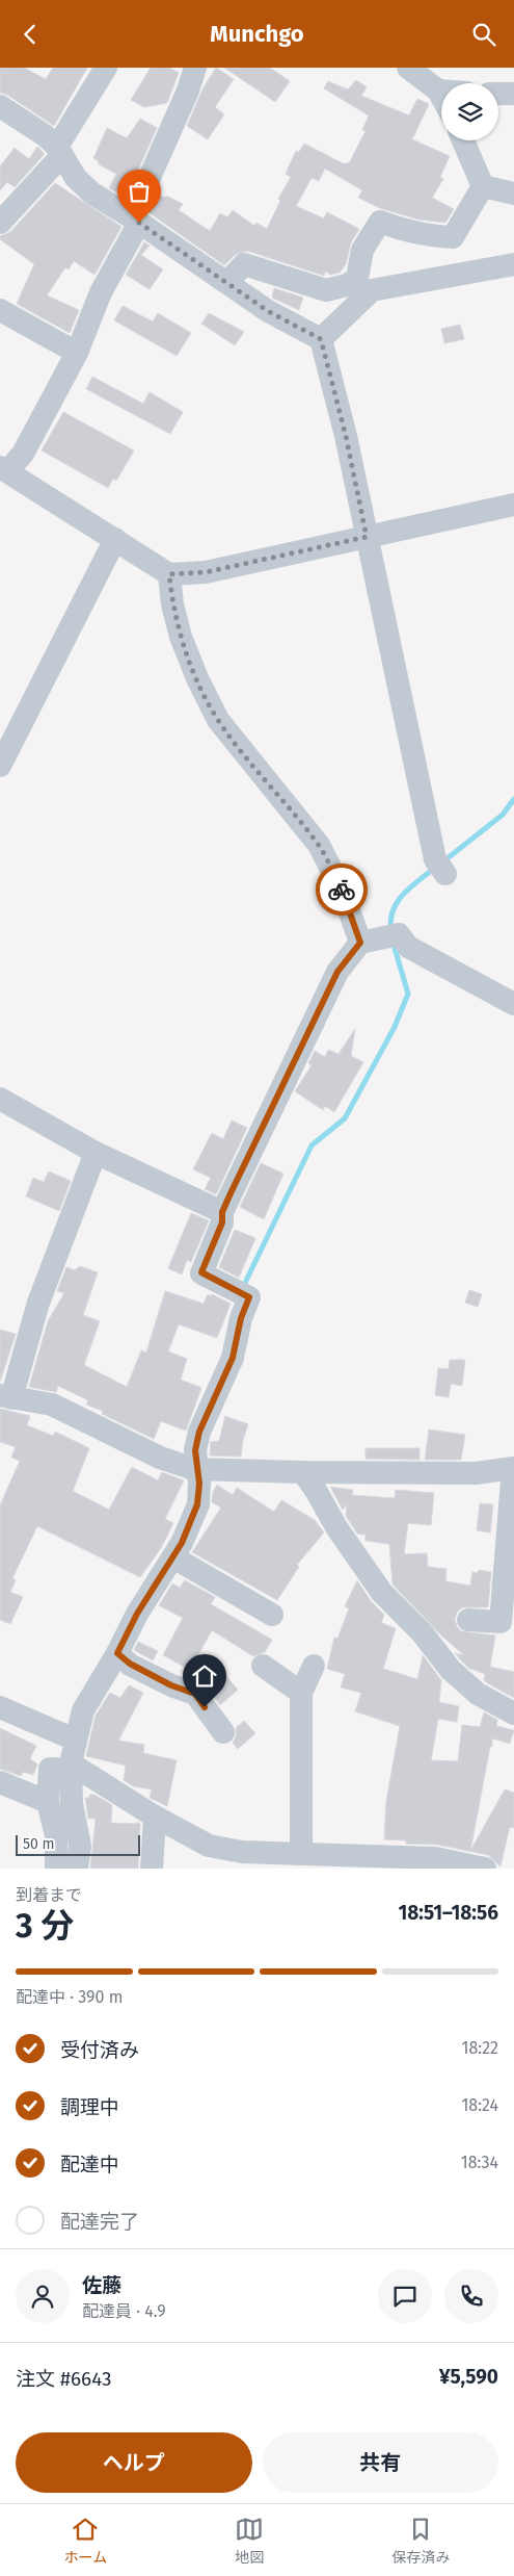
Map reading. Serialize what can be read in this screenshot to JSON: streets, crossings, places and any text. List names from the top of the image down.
{
  "scale_bar": "50 m",
  "page": {
    "header": "Munchgo",
    "scale": "50 m",
    "heading": ["3 分", "到着まで", "18:51–18:56"],
    "panel": [
      "佐藤",
      "配達員 · 4.9",
      "注文 #6643",
      "¥5,590"
    ],
    "bar": "配達中 · 390 m",
    "list": [
      ["受付済み", "18:22"],
      ["調理中", "18:24"],
      ["配達中", "18:34"],
      "配達完了"
    ],
    "buttons": ["ヘルプ", "共有"],
    "tabs": ["ホーム", "地図", "保存済み"]
  }
}
